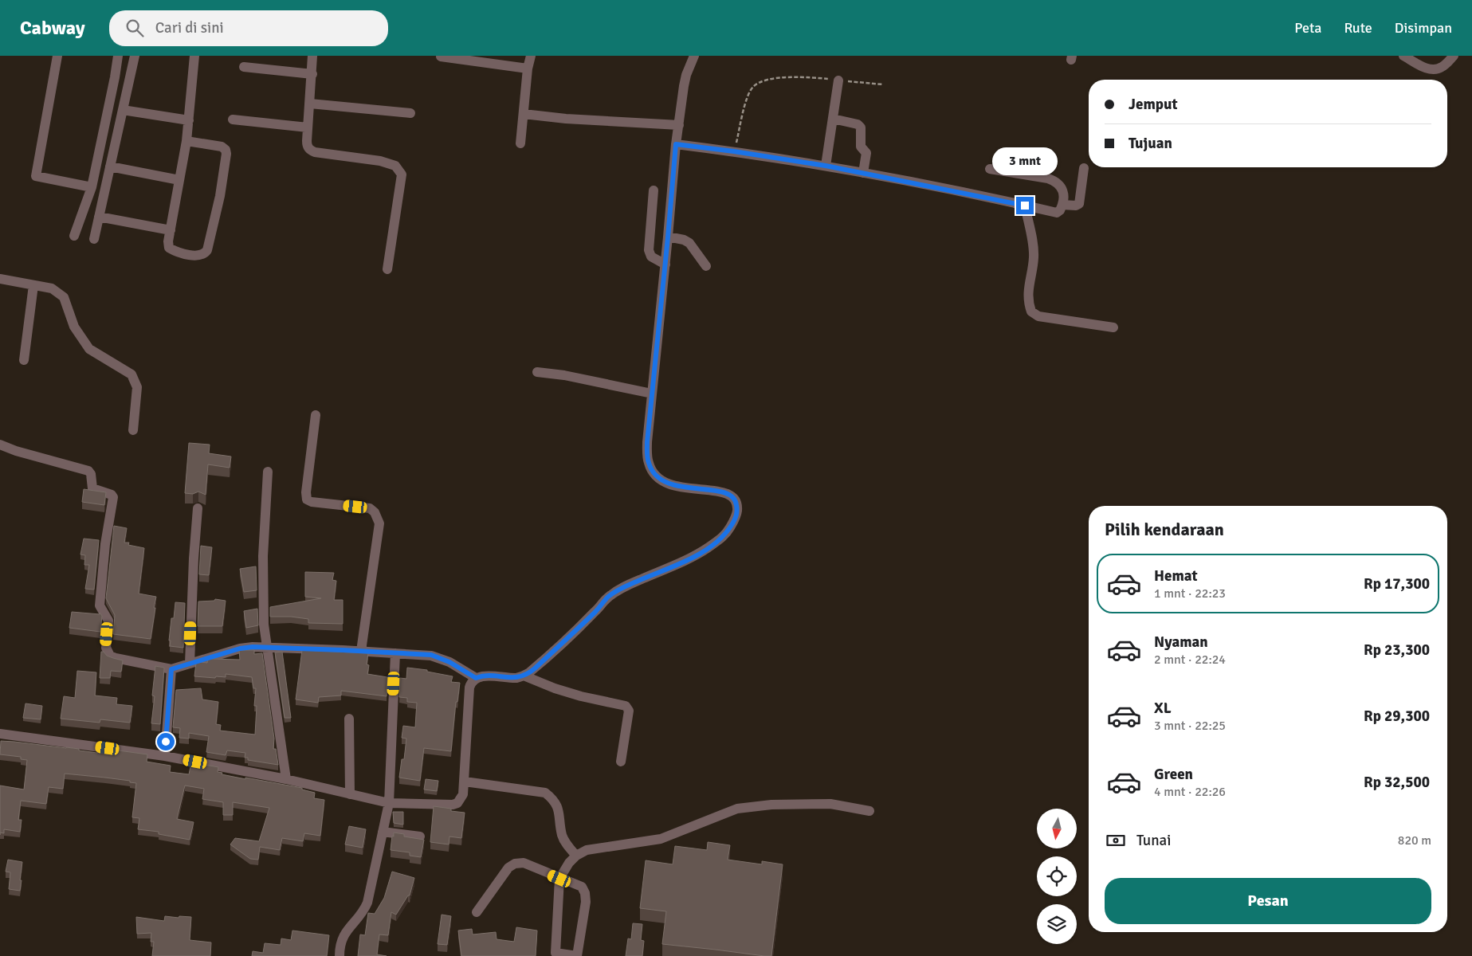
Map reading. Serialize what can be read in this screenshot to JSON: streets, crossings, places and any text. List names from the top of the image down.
{
  "north": "bottom",
  "page": {
    "header": "Cabway",
    "search": "Cari di sini",
    "nav": ["Peta", "Rute", "Disimpan"],
    "banner": ["Jemput", "Tujuan"],
    "bubble": "3 mnt",
    "heading": "Pilih kendaraan",
    "list": [
      {
        "name": "Hemat",
        "note": "1 mnt · 22:23",
        "value": "Rp 17,300"
      },
      {
        "name": "Nyaman",
        "note": "2 mnt · 22:24",
        "value": "Rp 23,300"
      },
      {
        "name": "XL",
        "note": "3 mnt · 22:25",
        "value": "Rp 29,300"
      },
      {
        "name": "Green",
        "note": "4 mnt · 22:26",
        "value": "Rp 32,500"
      }
    ],
    "pay": ["Tunai", "820 m"],
    "buttons": "Pesan"
  }
}
